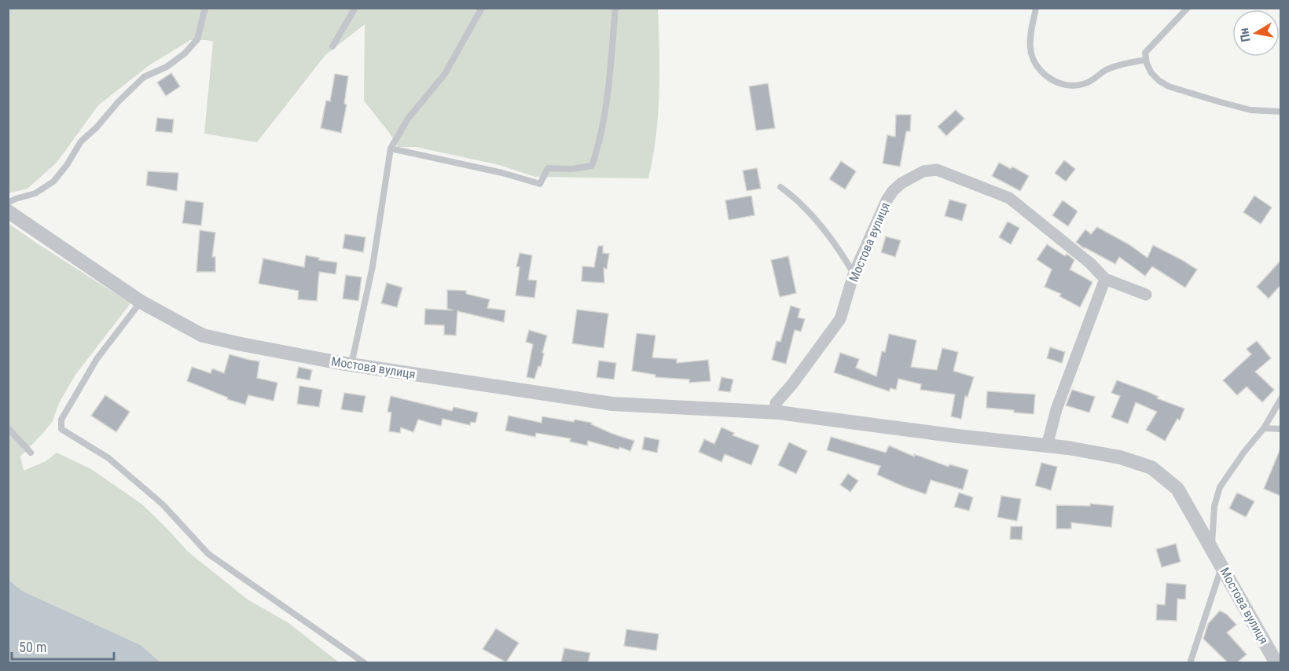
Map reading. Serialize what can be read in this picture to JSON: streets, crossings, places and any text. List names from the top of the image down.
{
  "streets": {
    "street": ["Мостова вулиця"]
  },
  "scale_bar": "50 m",
  "north": "left"
}
